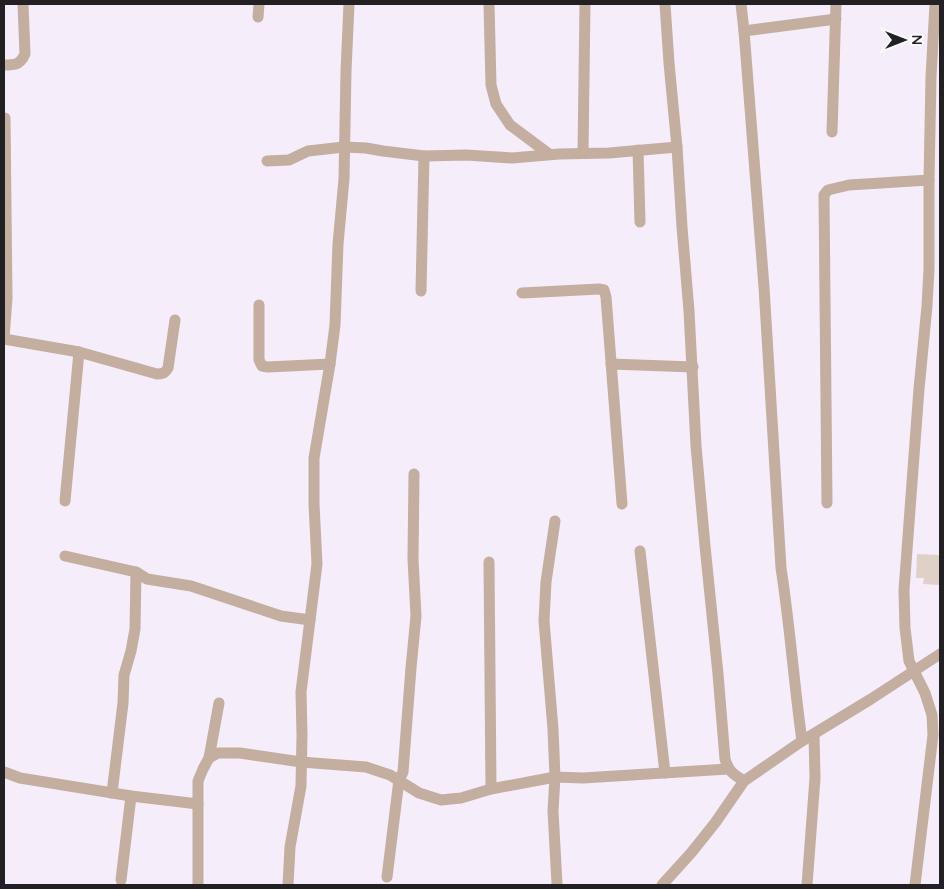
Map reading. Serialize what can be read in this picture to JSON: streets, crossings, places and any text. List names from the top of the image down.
{
  "north": "right"
}
